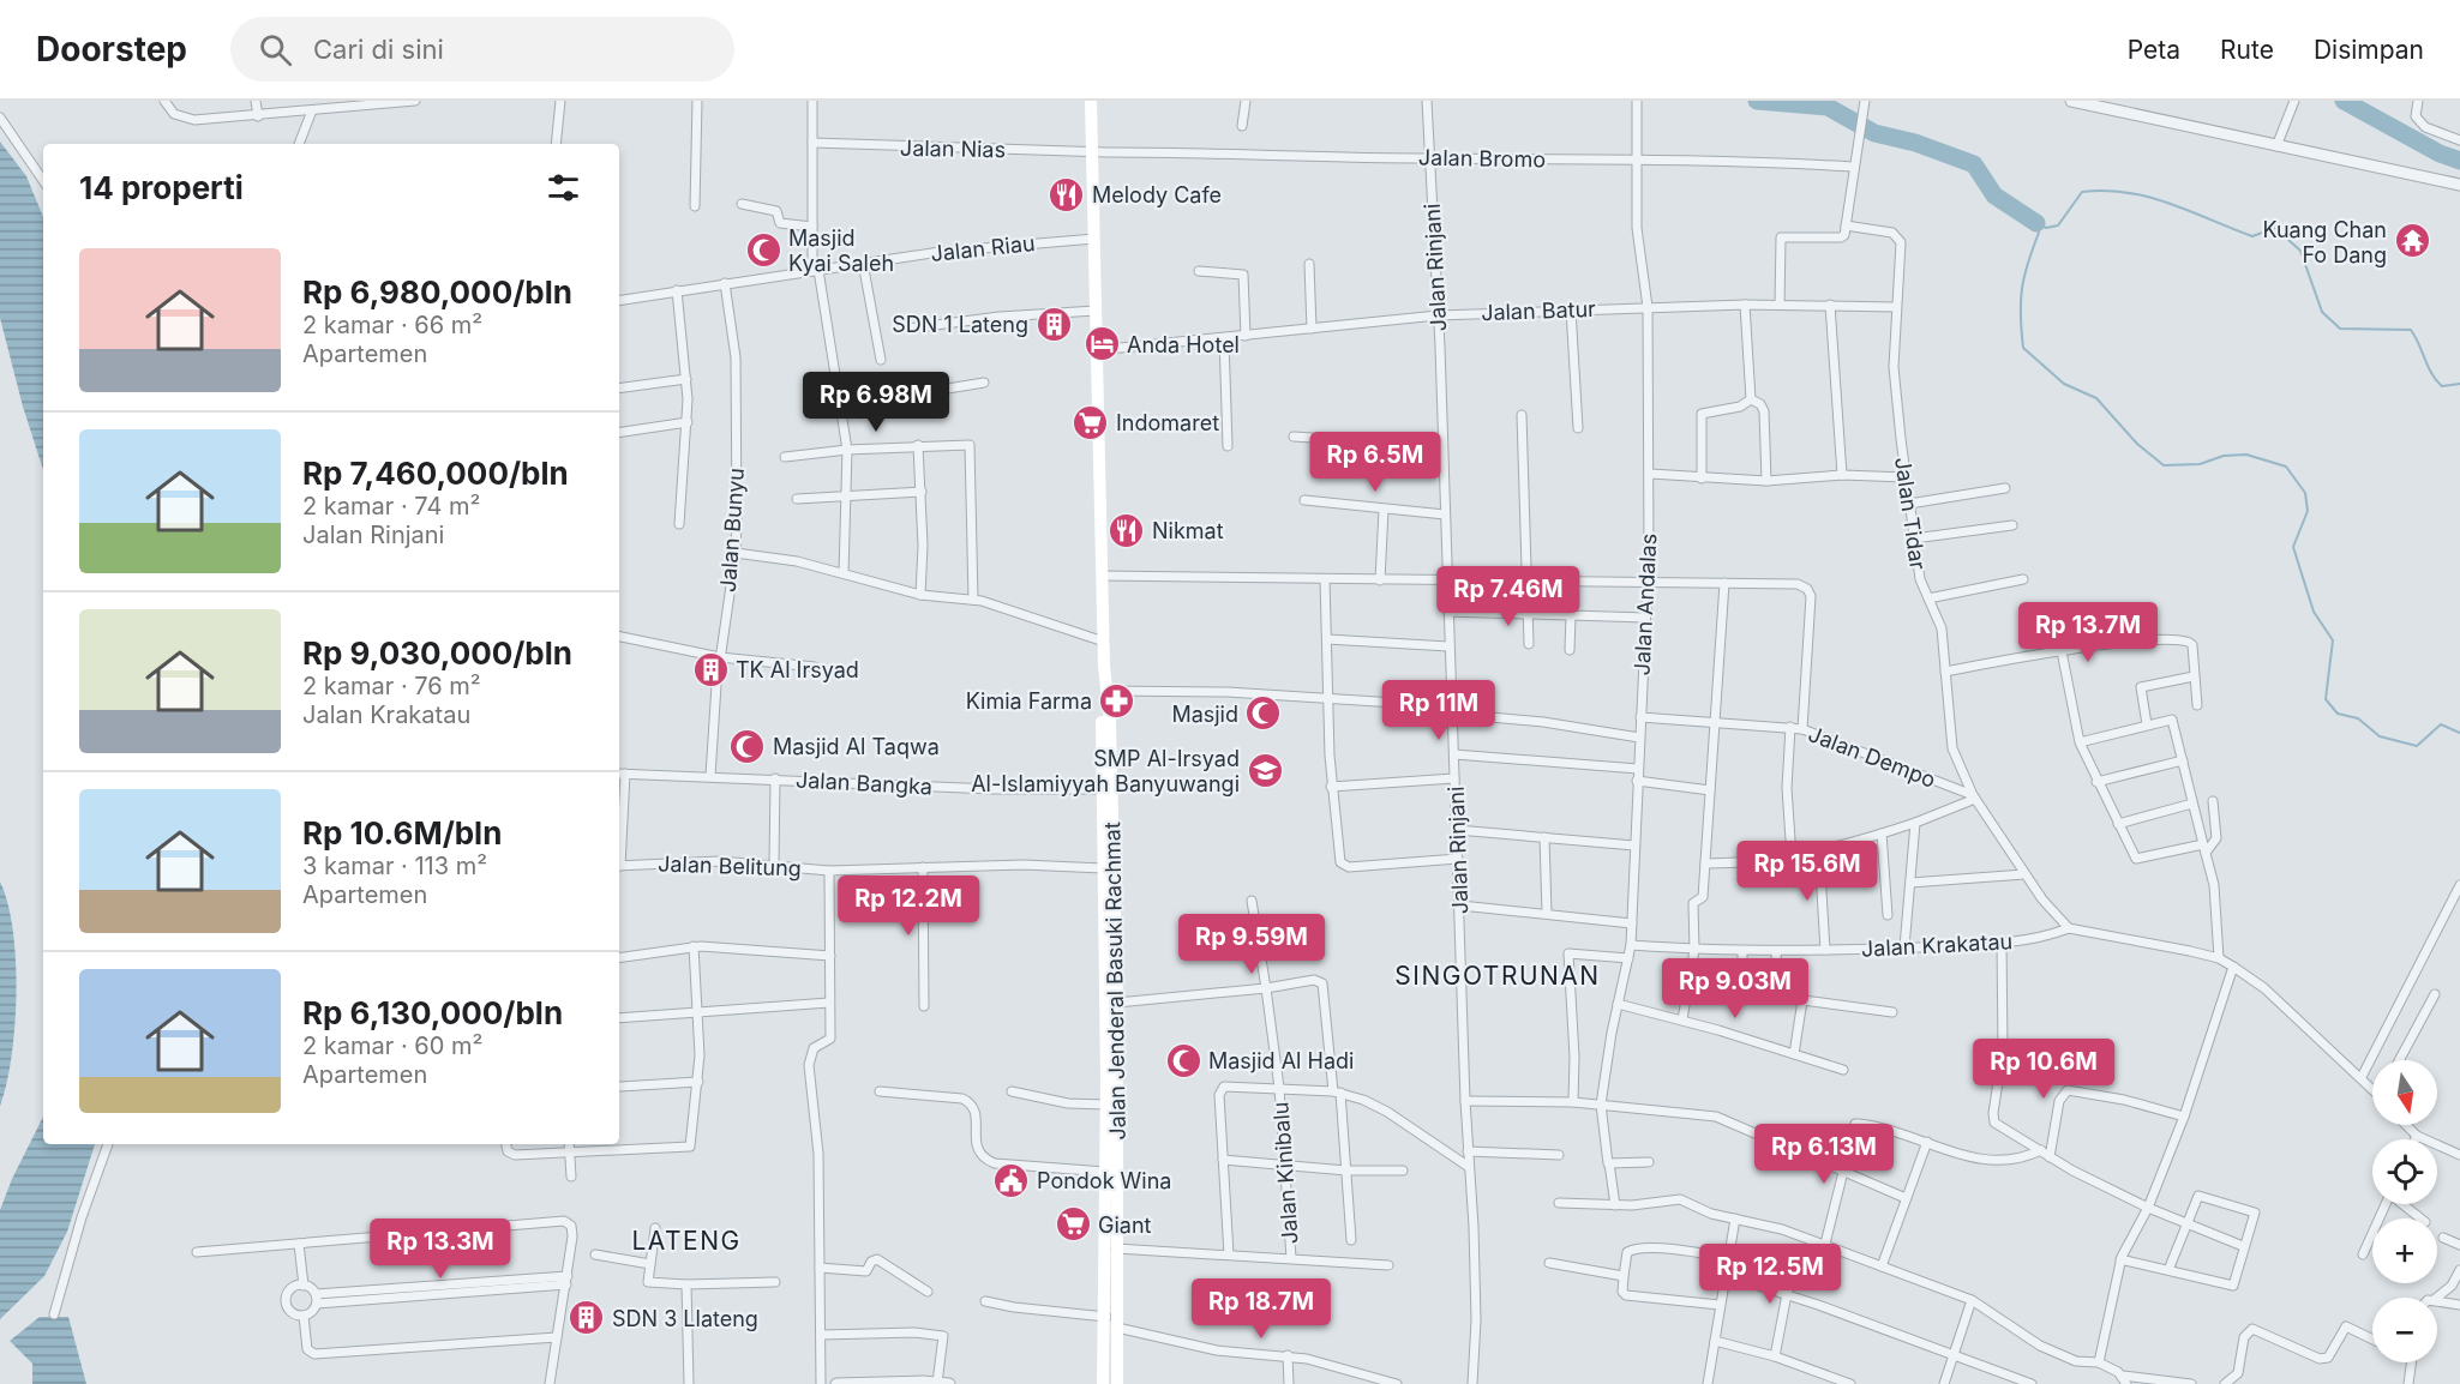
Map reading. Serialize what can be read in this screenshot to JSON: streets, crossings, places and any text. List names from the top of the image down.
{
  "streets": {
    "main road": ["Jalan Jenderal Basuki Rachmat"],
    "street": [
      "Jalan Nias",
      "Jalan Bromo",
      "Jalan Riau",
      "Jalan Rinjani",
      "Jalan Batur",
      "Jalan Tidar",
      "Jalan Bunyu",
      "Jalan Andalas",
      "Jalan Dempo",
      "Jalan Bangka",
      "Jalan Belitung",
      "Jalan Krakatau",
      "Jalan Kinibalu"
    ]
  },
  "crossings": [
    ["Jalan Nias", "Jalan Bromo"],
    ["Jalan Nias", "Jalan Jenderal Basuki Rachmat"],
    ["Jalan Bromo", "Jalan Rinjani"],
    ["Jalan Bromo", "Jalan Andalas"],
    ["Jalan Bromo", "Jalan Jenderal Basuki Rachmat"],
    ["Jalan Riau", "Jalan Bunyu"],
    ["Jalan Riau", "Jalan Jenderal Basuki Rachmat"],
    ["Jalan Rinjani", "Jalan Batur"],
    ["Jalan Batur", "Jalan Tidar"],
    ["Jalan Batur", "Jalan Andalas"],
    ["Jalan Batur", "Jalan Jenderal Basuki Rachmat"],
    ["Jalan Tidar", "Jalan Dempo"],
    ["Jalan Tidar", "Jalan Krakatau"],
    ["Jalan Bunyu", "Jalan Bangka"],
    ["Jalan Andalas", "Jalan Dempo"],
    ["Jalan Andalas", "Jalan Krakatau"],
    ["Jalan Bangka", "Jalan Jenderal Basuki Rachmat"],
    ["Jalan Belitung", "Jalan Jenderal Basuki Rachmat"]
  ],
  "districts": ["SINGOTRUNAN", "LATENG"],
  "places": {
    "restaurant": ["Melody Cafe", "Nikmat"],
    "temple": ["Kuang Chan Fo Dang"],
    "mosque": [
      "Masjid Kyai Saleh",
      "Masjid",
      "Masjid Al Taqwa",
      "Masjid Al Hadi"
    ],
    "building": ["SDN 1 Lateng", "TK Al Irsyad", "SDN 3 Llateng"],
    "hotel": ["Anda Hotel"],
    "supermarket": ["Indomaret", "Giant"],
    "pharmacy": ["Kimia Farma"],
    "school or university": ["SMP Al-Irsyad Al-Islamiyyah Banyuwangi"],
    "public building": ["Pondok Wina"]
  },
  "north": "bottom",
  "page": {
    "header": "Doorstep",
    "search": "Cari di sini",
    "nav": ["Peta", "Rute", "Disimpan"],
    "heading": "14 properti",
    "list": [
      {
        "name": "Rp 6,980,000/bln",
        "note": "2 kamar · 66 m² · Apartemen"
      },
      {
        "name": "Rp 7,460,000/bln",
        "note": "2 kamar · 74 m² · Jalan Rinjani"
      },
      {
        "name": "Rp 9,030,000/bln",
        "note": "2 kamar · 76 m² · Jalan Krakatau"
      },
      {
        "name": "Rp 10.6M/bln",
        "note": "3 kamar · 113 m² · Apartemen"
      },
      {
        "name": "Rp 6,130,000/bln",
        "note": "2 kamar · 60 m² · Apartemen"
      }
    ],
    "price": [
      "Rp 6.98M",
      "Rp 6.5M",
      "Rp 7.46M",
      "Rp 13.7M",
      "Rp 11M",
      "Rp 15.6M",
      "Rp 12.2M",
      "Rp 9.59M",
      "Rp 9.03M",
      "Rp 10.6M",
      "Rp 6.13M",
      "Rp 13.3M",
      "Rp 12.5M",
      "Rp 18.7M"
    ],
    "map_buttons": ["+", "−"]
  }
}
